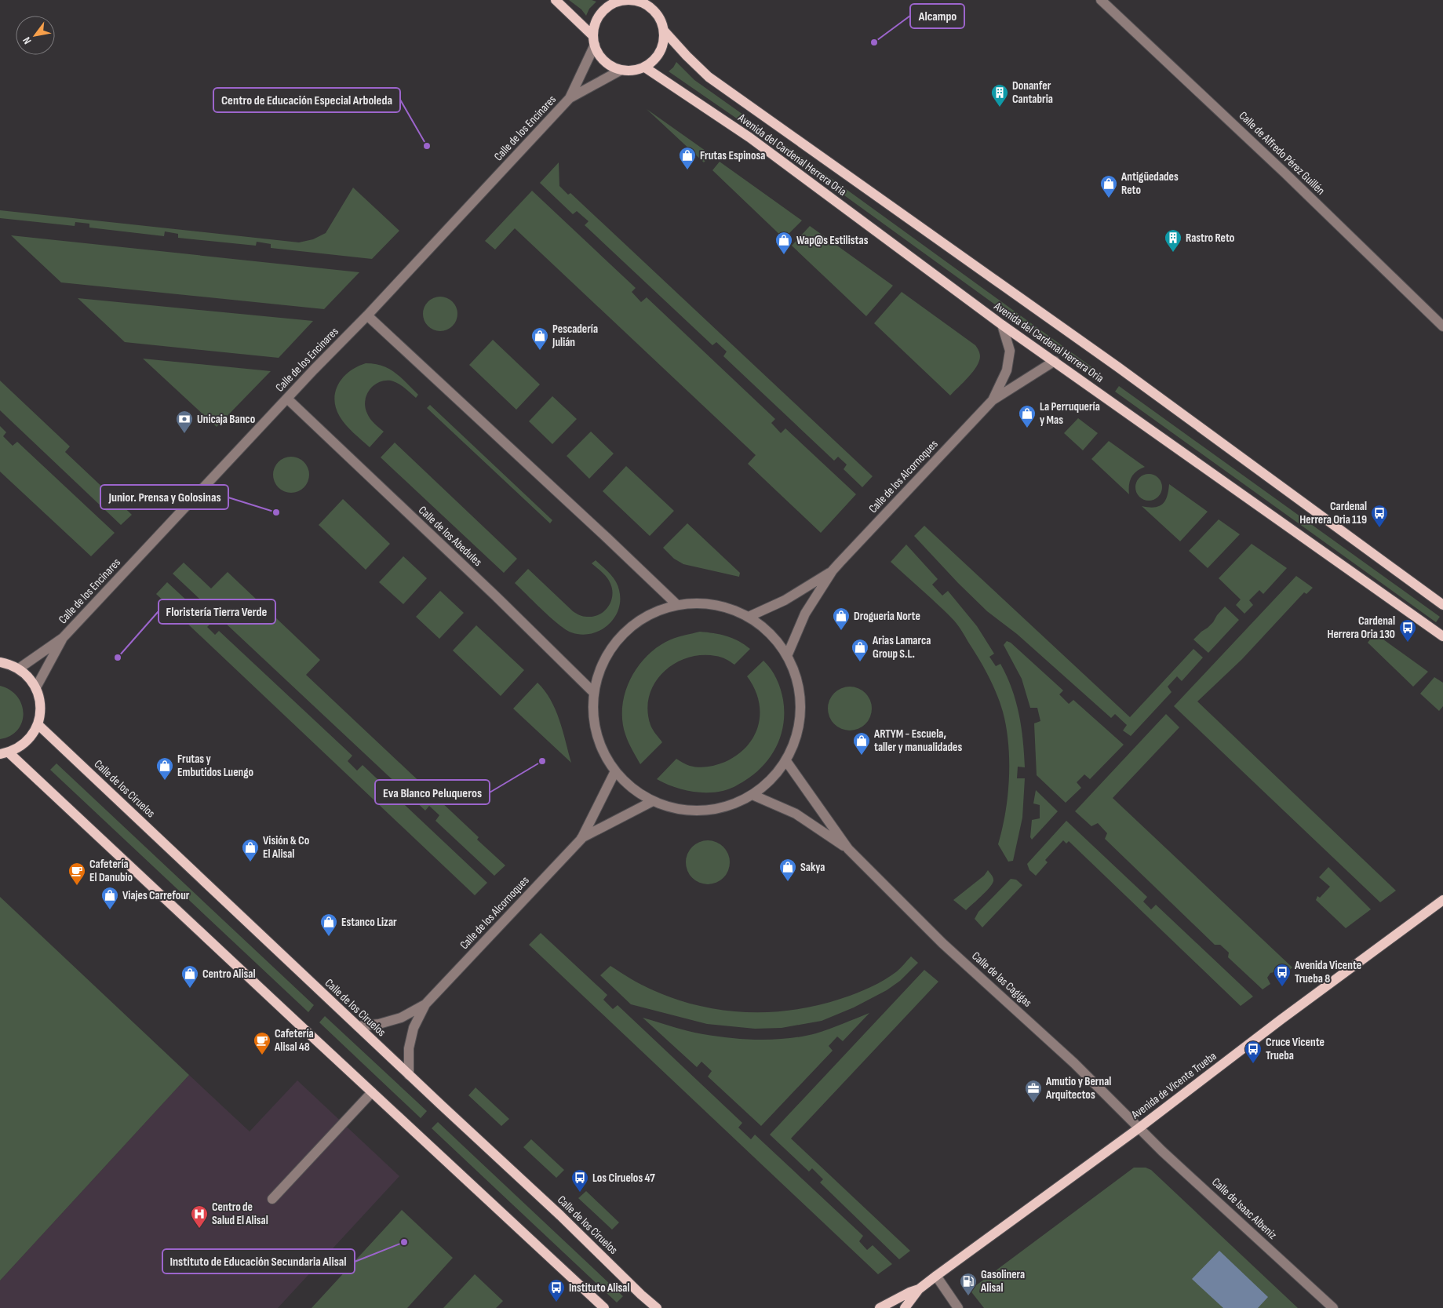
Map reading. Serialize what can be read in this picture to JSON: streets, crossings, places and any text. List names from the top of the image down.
{
  "streets": {
    "main road": ["Avenida del Cardenal Herrera Oria", "Calle de los Ciruelos", "Avenida de Vicente Trueba"],
    "street": [
      "Calle de los Encinares",
      "Calle de Alfredo Pérez Guillén",
      "Calle de los Alcornoques",
      "Calle de los Abedules",
      "Calle de las Cagigas",
      "Calle de Isaac Albeniz"
    ]
  },
  "crossings": [
    ["Calle de los Encinares", "Avenida del Cardenal Herrera Oria"],
    ["Calle de los Encinares", "Calle de los Abedules"],
    ["Avenida del Cardenal Herrera Oria", "Calle de los Alcornoques"],
    ["Calle de los Alcornoques", "Calle de los Ciruelos"],
    ["Calle de las Cagigas", "Avenida de Vicente Trueba"],
    ["Calle de las Cagigas", "Calle de Isaac Albeniz"],
    ["Avenida de Vicente Trueba", "Calle de Isaac Albeniz"]
  ],
  "places": {
    "other": [
      "Alcampo",
      "Centro de Educación Especial Arboleda",
      "Junior. Prensa y Golosinas",
      "Floristería Tierra Verde",
      "Eva Blanco Peluqueros",
      "Instituto de Educación Secundaria Alisal"
    ],
    "building": ["Donanfer Cantabria", "Rastro Reto"],
    "shop": [
      "Frutas Espinosa",
      "Antigüedades Reto",
      "Wap@s Estilistas",
      "Pescadería Julián",
      "La Perruquería y Mas",
      "Drogueria Norte",
      "Arias Lamarca Group S.L.",
      "ARTYM - Escuela, taller y manualidades",
      "Frutas y Embutidos Luengo",
      "Visión & Co El Alisal",
      "Sakya",
      "Viajes Carrefour",
      "Estanco Lizar",
      "Centro Alisal"
    ],
    "bank": ["Unicaja Banco"],
    "bus stop": [
      "Cardenal Herrera Oria 119",
      "Cardenal Herrera Oria 130",
      "Avenida Vicente Trueba 8",
      "Cruce Vicente Trueba",
      "Los Ciruelos 47",
      "Instituto Alisal"
    ],
    "cafe": ["Cafetería El Danubio", "Cafetería Alisal 48"],
    "office": ["Amutio y Bernal Arquitectos"],
    "hospital": ["Centro de Salud El Alisal"],
    "fuel station": ["Gasolinera Alisal"]
  },
  "north": "bottom left"
}
